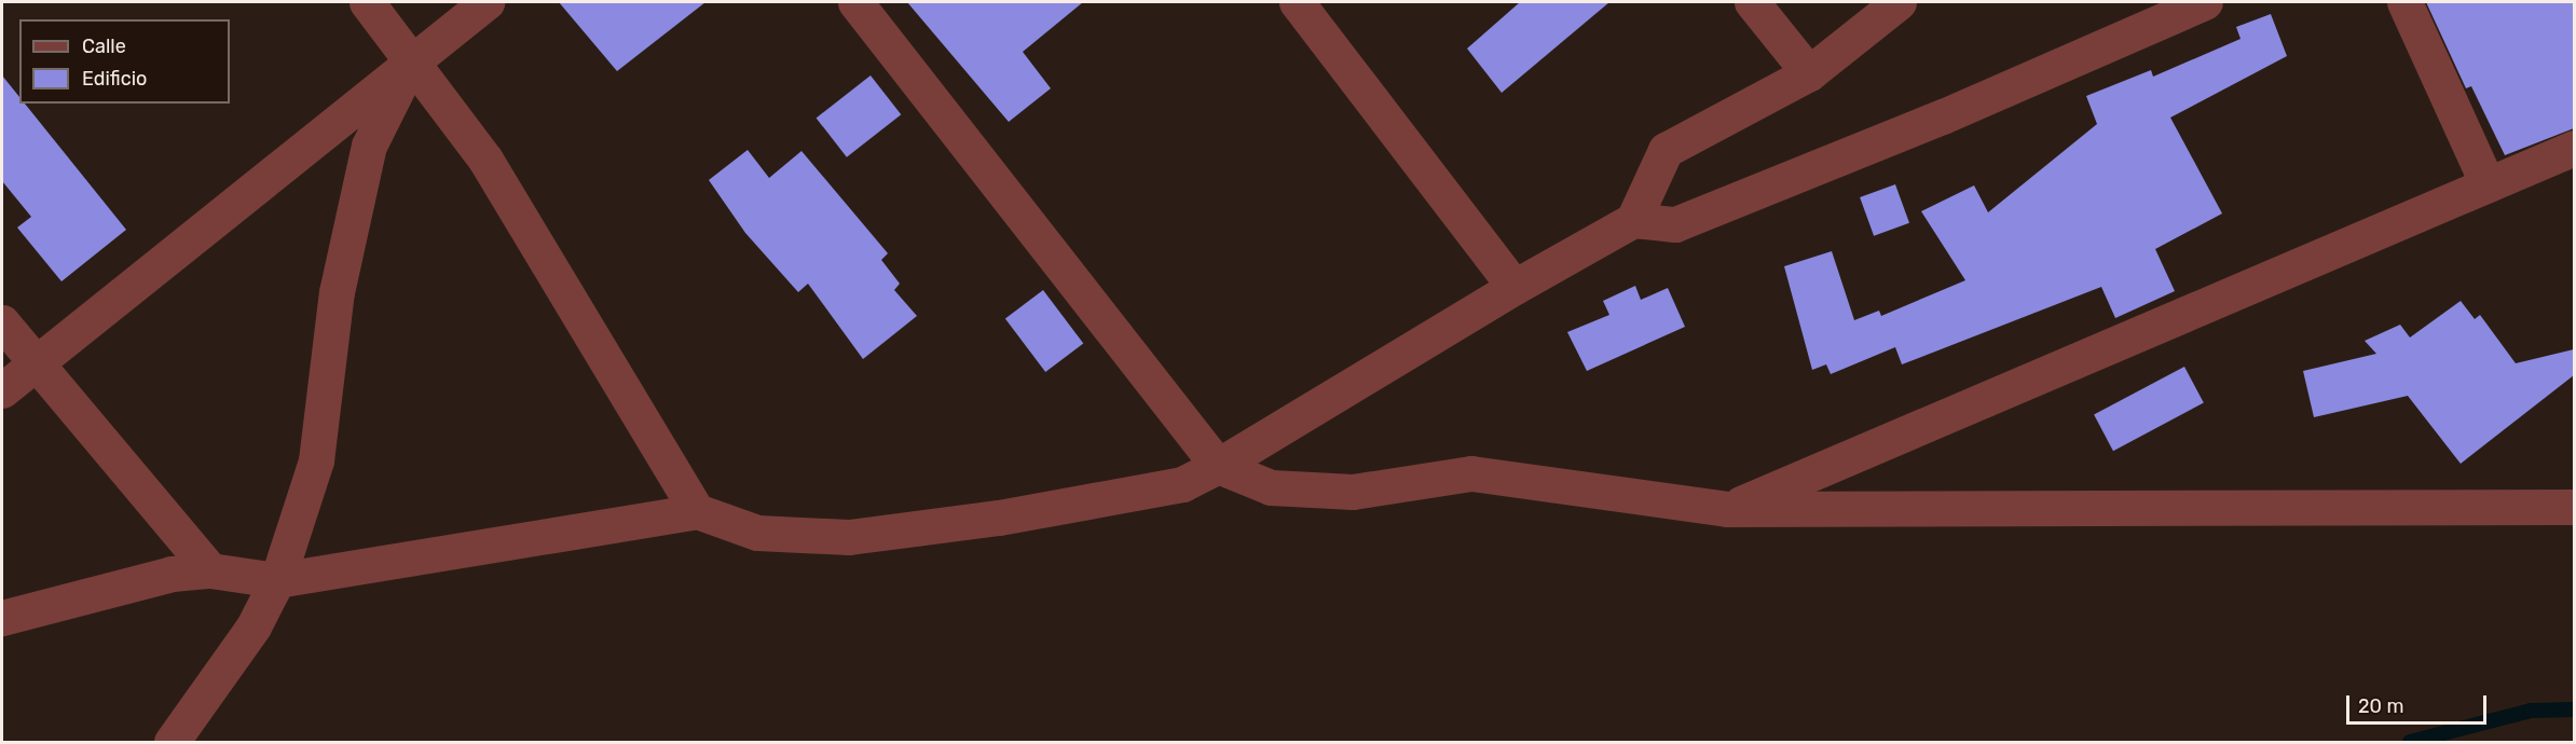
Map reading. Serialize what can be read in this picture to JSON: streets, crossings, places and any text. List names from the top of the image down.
{
  "legend": ["Calle", "Edificio"],
  "scale_bar": "20 m"
}
